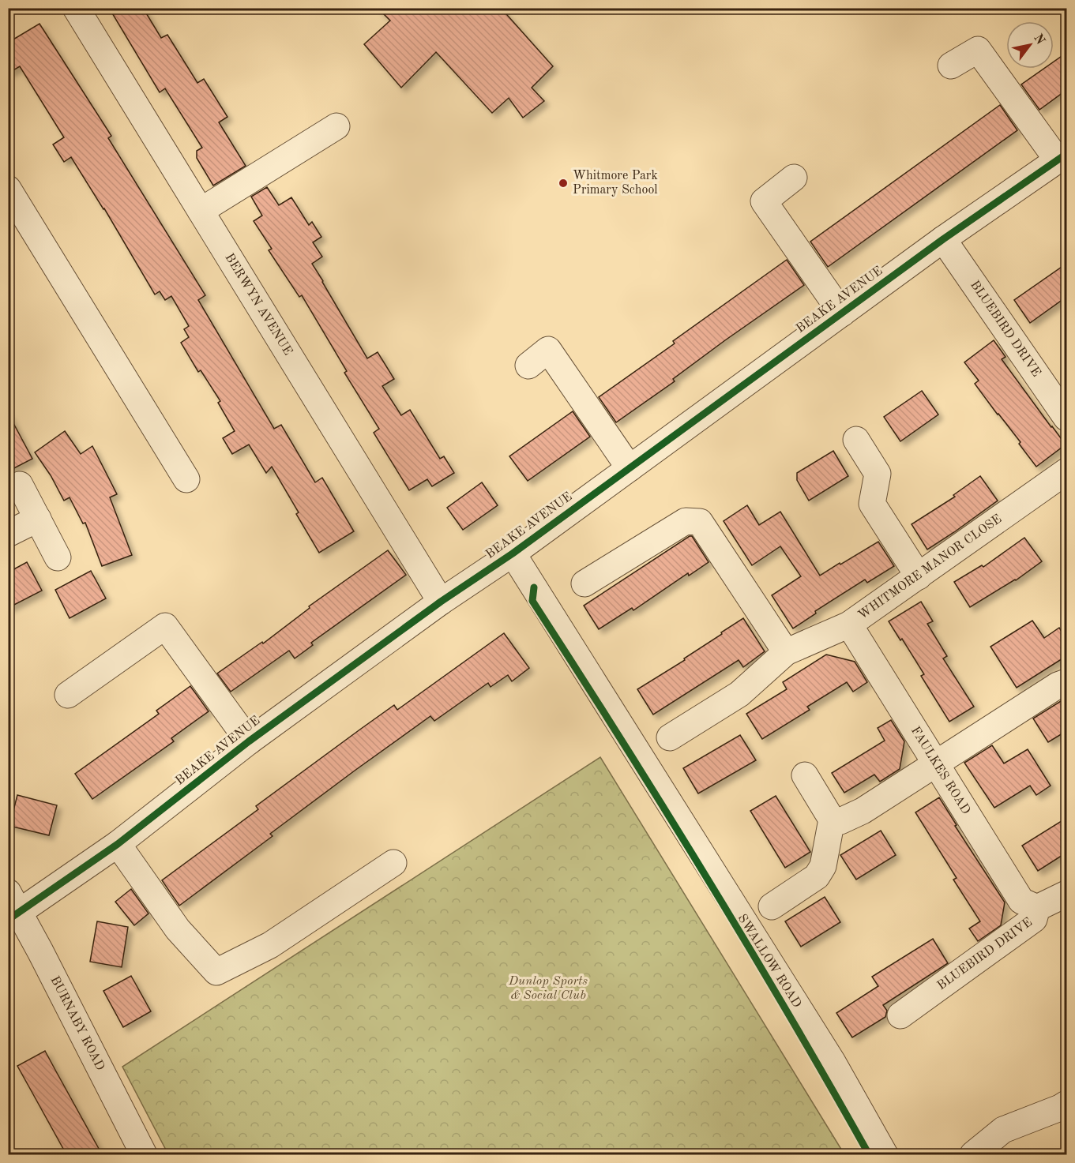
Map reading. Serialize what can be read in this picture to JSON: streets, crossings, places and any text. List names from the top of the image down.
{
  "streets": {
    "street": [
      "BEAKE AVENUE",
      "BERWYN AVENUE",
      "BLUEBIRD DRIVE",
      "WHITMORE MANOR CLOSE",
      "FAULKES ROAD",
      "SWALLOW ROAD",
      "BURNABY ROAD"
    ]
  },
  "crossings": [
    ["BEAKE AVENUE", "BERWYN AVENUE"],
    ["BEAKE AVENUE", "BLUEBIRD DRIVE"],
    ["BEAKE AVENUE", "SWALLOW ROAD"],
    ["BEAKE AVENUE", "BURNABY ROAD"],
    ["BLUEBIRD DRIVE", "FAULKES ROAD"],
    ["WHITMORE MANOR CLOSE", "FAULKES ROAD"]
  ],
  "parks": ["Dunlop Sports & Social Club"],
  "places": ["Whitmore Park Primary School"],
  "north": "top right"
}
